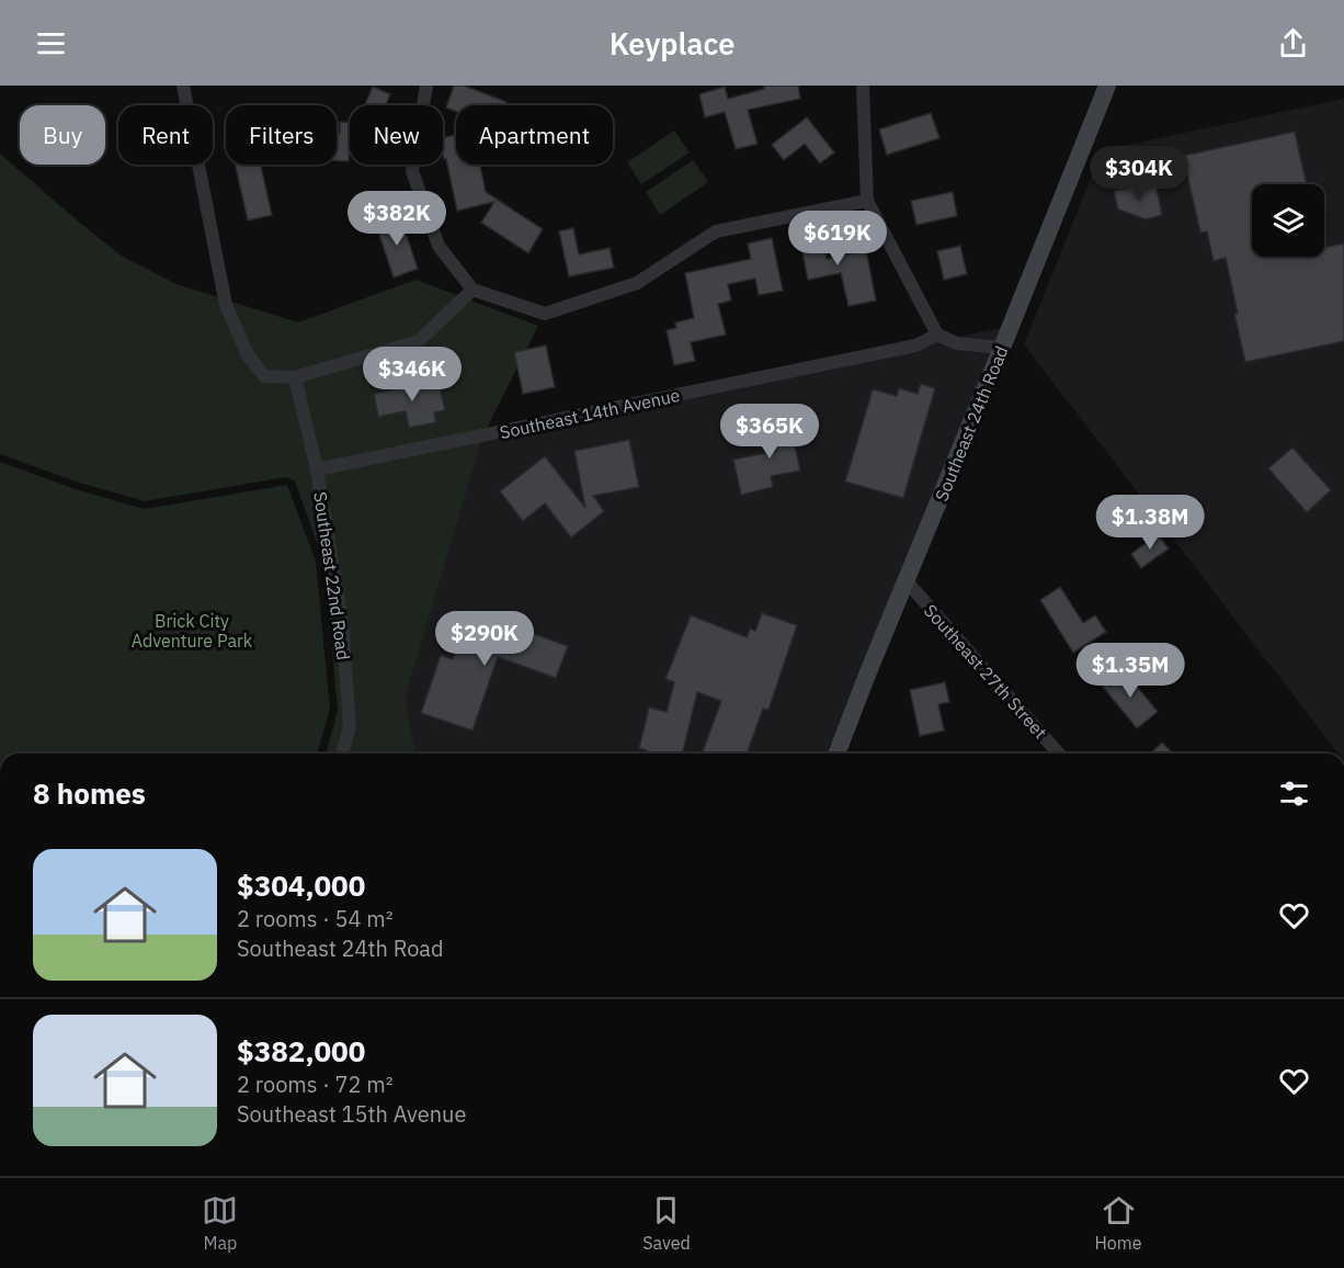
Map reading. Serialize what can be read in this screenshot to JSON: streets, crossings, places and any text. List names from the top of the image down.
{
  "streets": {
    "street": [
      "Southeast 14th Avenue",
      "Southeast 24th Road",
      "Southeast 22nd Road",
      "Southeast 27th Street"
    ]
  },
  "crossings": [
    ["Southeast 14th Avenue", "Southeast 22nd Road"],
    ["Southeast 24th Road", "Southeast 27th Street"]
  ],
  "parks": ["Brick City Adventure Park"],
  "page": {
    "header": "Keyplace",
    "chip": [
      "Buy",
      "Rent",
      "Filters",
      "New",
      "Apartment"
    ],
    "price": [
      "$304K",
      "$382K",
      "$619K",
      "$346K",
      "$365K",
      "$1.38M",
      "$290K",
      "$1.35M"
    ],
    "heading": "8 homes",
    "list": [
      {
        "name": "$304,000",
        "note": "2 rooms · 54 m² · Southeast 24th Road"
      },
      {
        "name": "$382,000",
        "note": "2 rooms · 72 m² · Southeast 15th Avenue"
      }
    ],
    "tabs": ["Map", "Saved", "Home"]
  }
}
